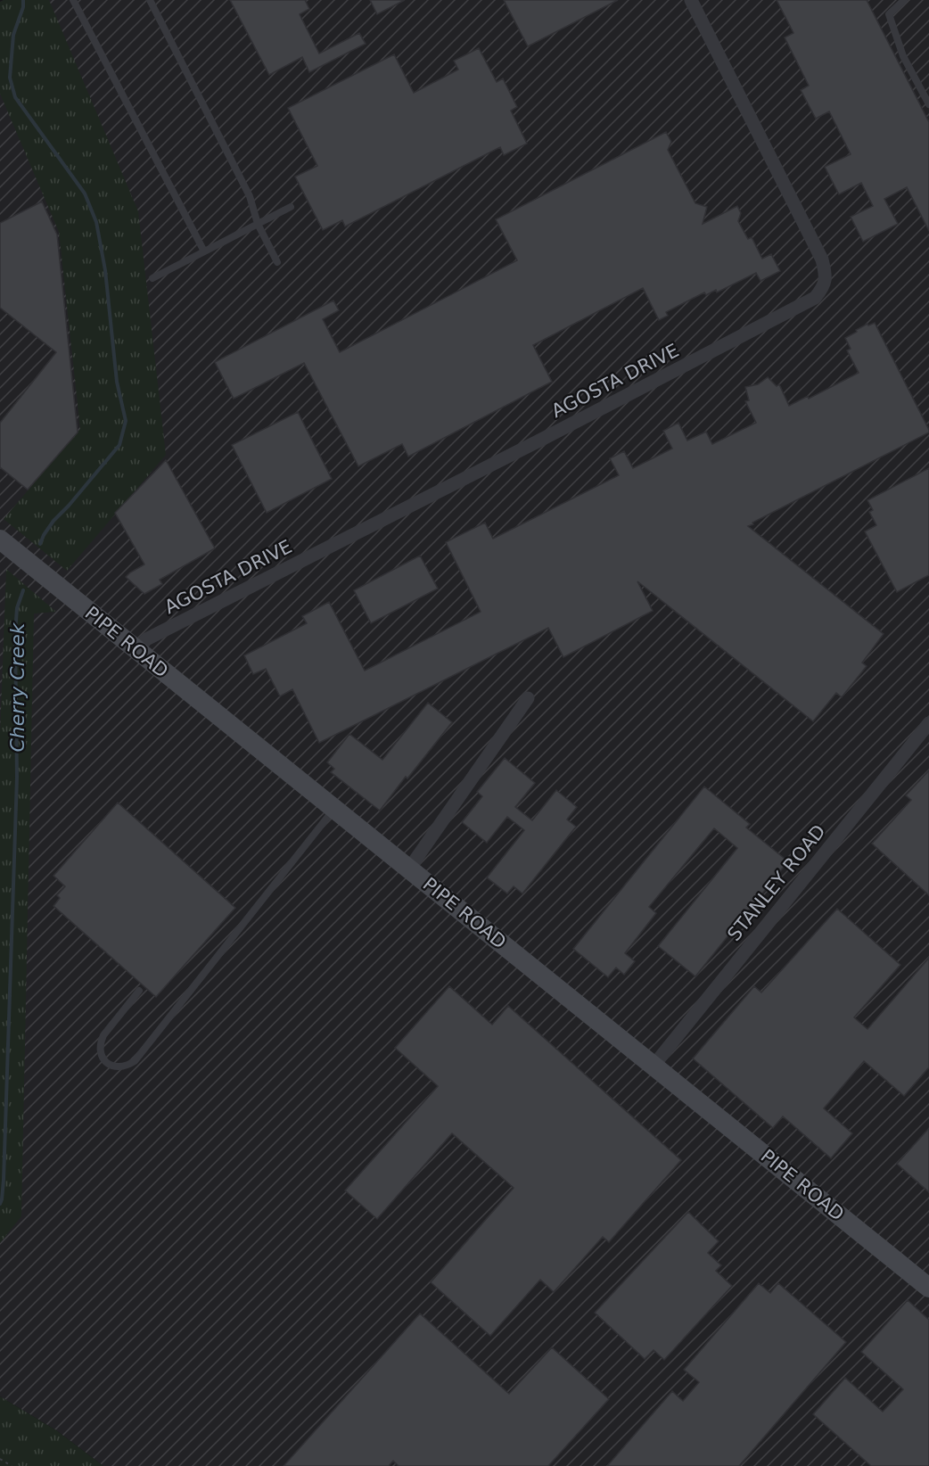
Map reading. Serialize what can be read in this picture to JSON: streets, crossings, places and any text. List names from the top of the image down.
{
  "streets": {
    "street": ["AGOSTA DRIVE", "PIPE ROAD", "STANLEY ROAD"]
  },
  "crossings": [
    ["AGOSTA DRIVE", "PIPE ROAD"],
    ["PIPE ROAD", "STANLEY ROAD"]
  ],
  "water": ["Cherry Creek"]
}
